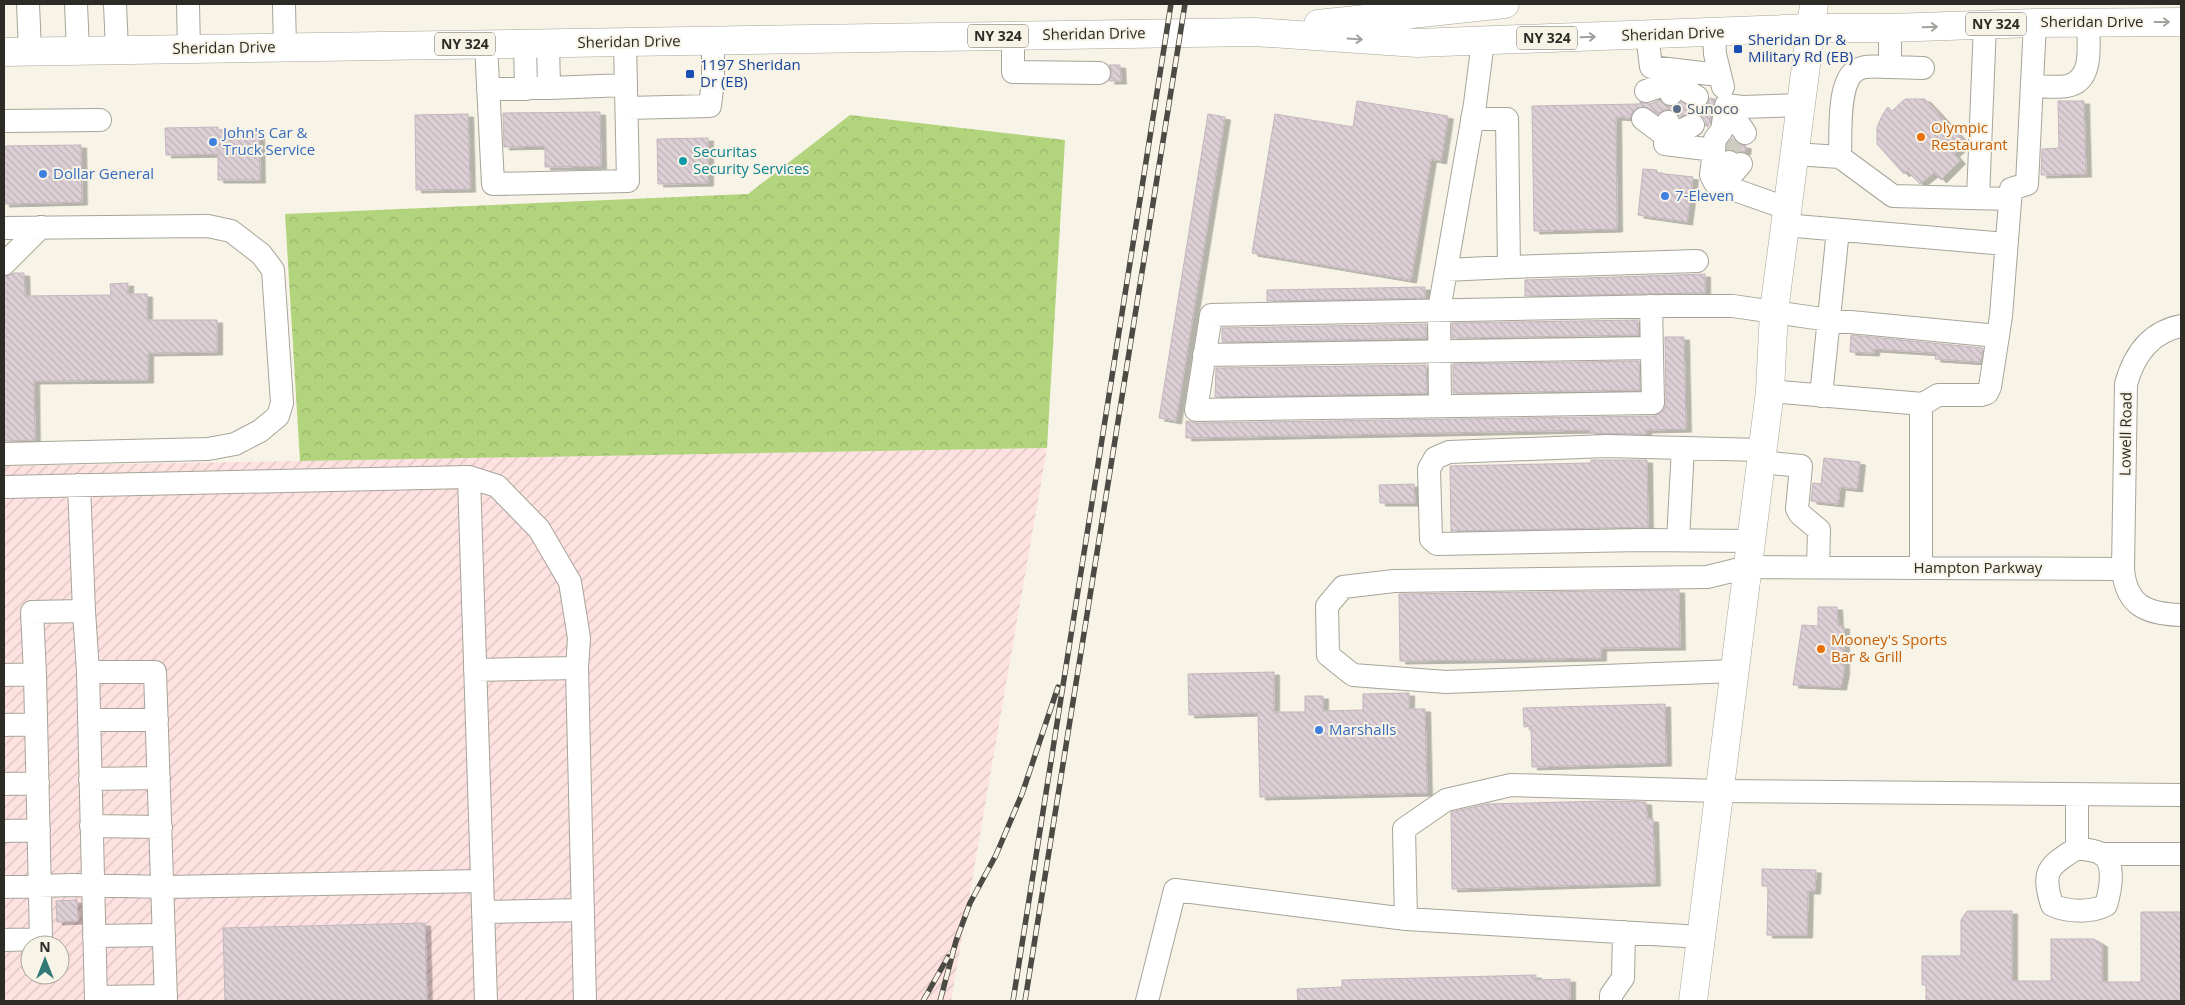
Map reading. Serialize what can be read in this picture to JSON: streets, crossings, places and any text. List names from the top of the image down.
{
  "streets": {
    "main road": ["Sheridan Drive", "NY 324"],
    "street": ["Lowell Road", "Hampton Parkway"]
  },
  "crossings": [
    ["Lowell Road", "Hampton Parkway"]
  ],
  "places": {
    "transit": ["Sheridan Dr & Military Rd (EB)", "1197 Sheridan Dr (EB)"],
    "other": [
      "Sunoco",
      "Olympic Restaurant",
      "John's Car & Truck Service",
      "Securitas Security Services",
      "Dollar General",
      "7-Eleven",
      "Mooney's Sports Bar & Grill",
      "Marshalls"
    ]
  },
  "north": "top"
}
